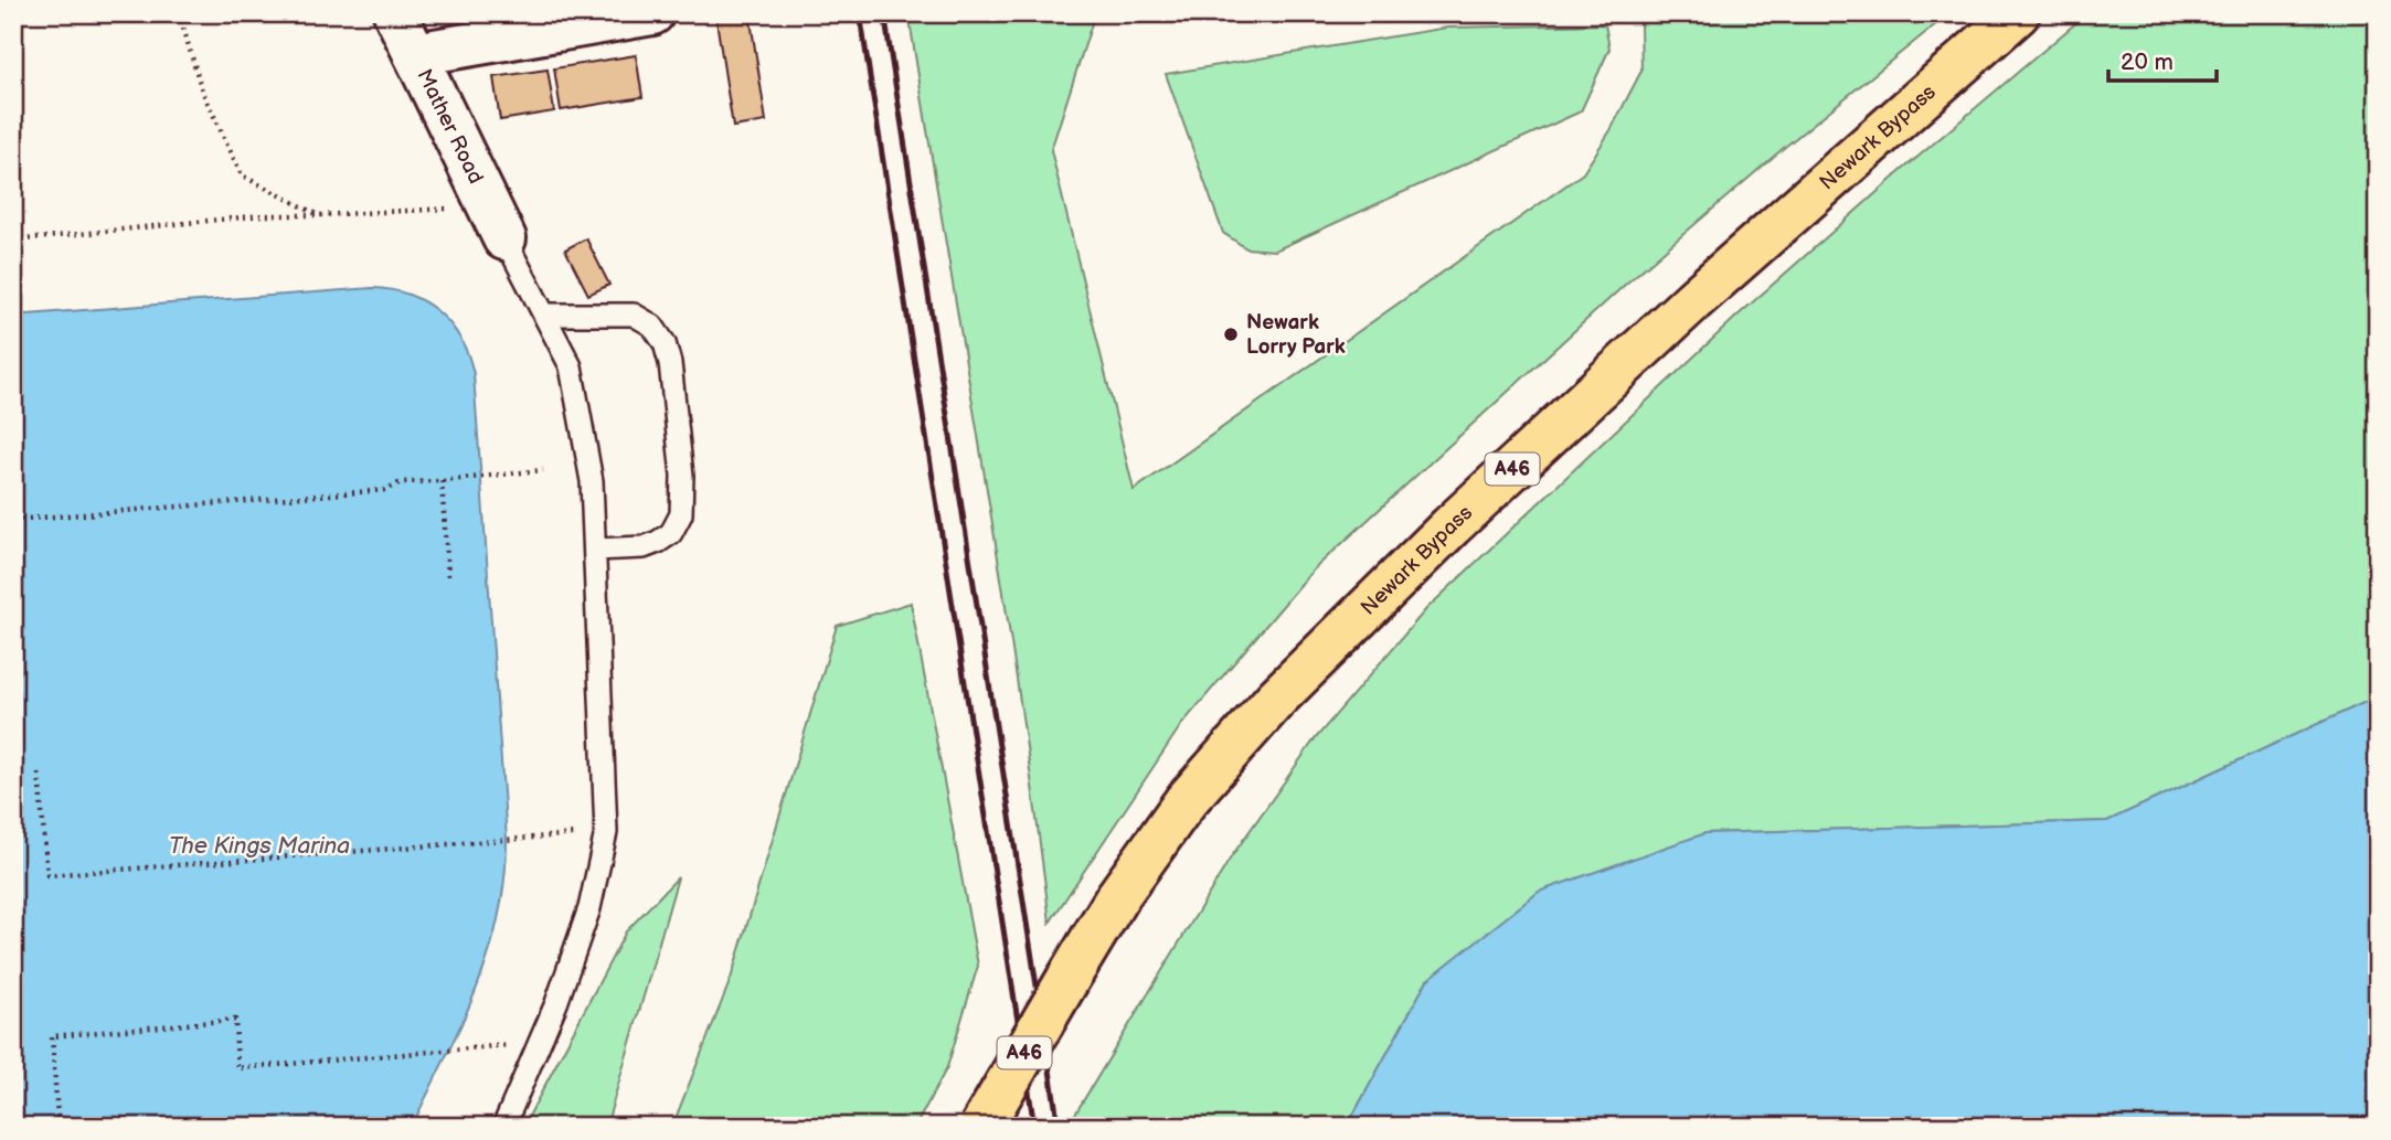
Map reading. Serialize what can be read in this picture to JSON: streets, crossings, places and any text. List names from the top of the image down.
{
  "streets": {
    "highway": ["Newark Bypass", "A46"],
    "street": ["Mather Road"]
  },
  "water": ["The Kings Marina"],
  "places": ["Newark Lorry Park"],
  "scale_bar": "20 m"
}
